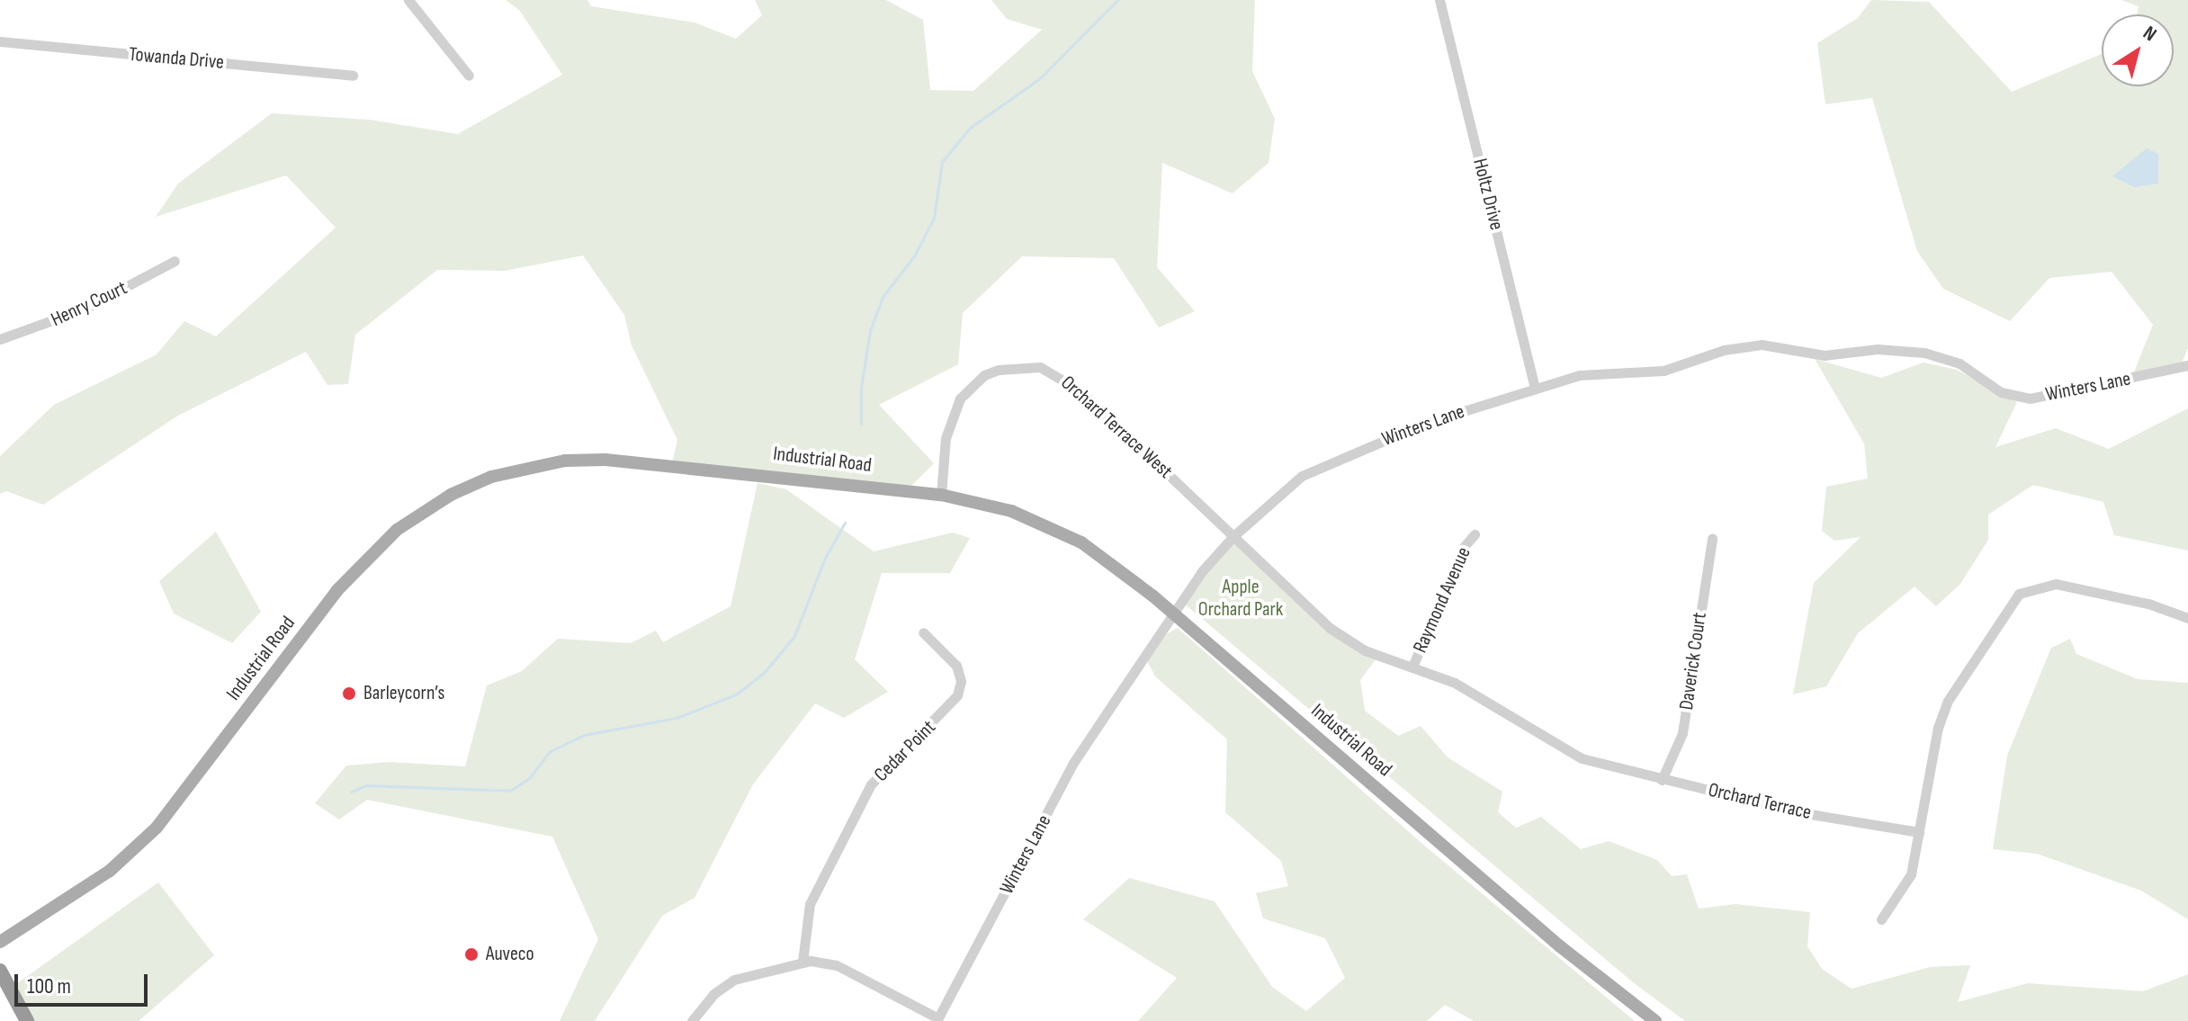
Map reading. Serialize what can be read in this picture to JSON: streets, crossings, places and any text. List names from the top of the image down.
{
  "streets": {
    "main road": ["Industrial Road"],
    "street": [
      "Towanda Drive",
      "Holtz Drive",
      "Henry Court",
      "Winters Lane",
      "Orchard Terrace West",
      "Raymond Avenue",
      "Daverick Court",
      "Cedar Point",
      "Orchard Terrace"
    ]
  },
  "crossings": [
    ["Holtz Drive", "Winters Lane"],
    ["Winters Lane", "Orchard Terrace West"],
    ["Winters Lane", "Orchard Terrace"],
    ["Orchard Terrace West", "Industrial Road"],
    ["Orchard Terrace West", "Orchard Terrace"],
    ["Raymond Avenue", "Orchard Terrace"],
    ["Daverick Court", "Orchard Terrace"]
  ],
  "parks": ["Apple Orchard Park"],
  "places": ["Barleycorn’s", "Auveco"],
  "scale_bar": "100 m",
  "north": "top right"
}
